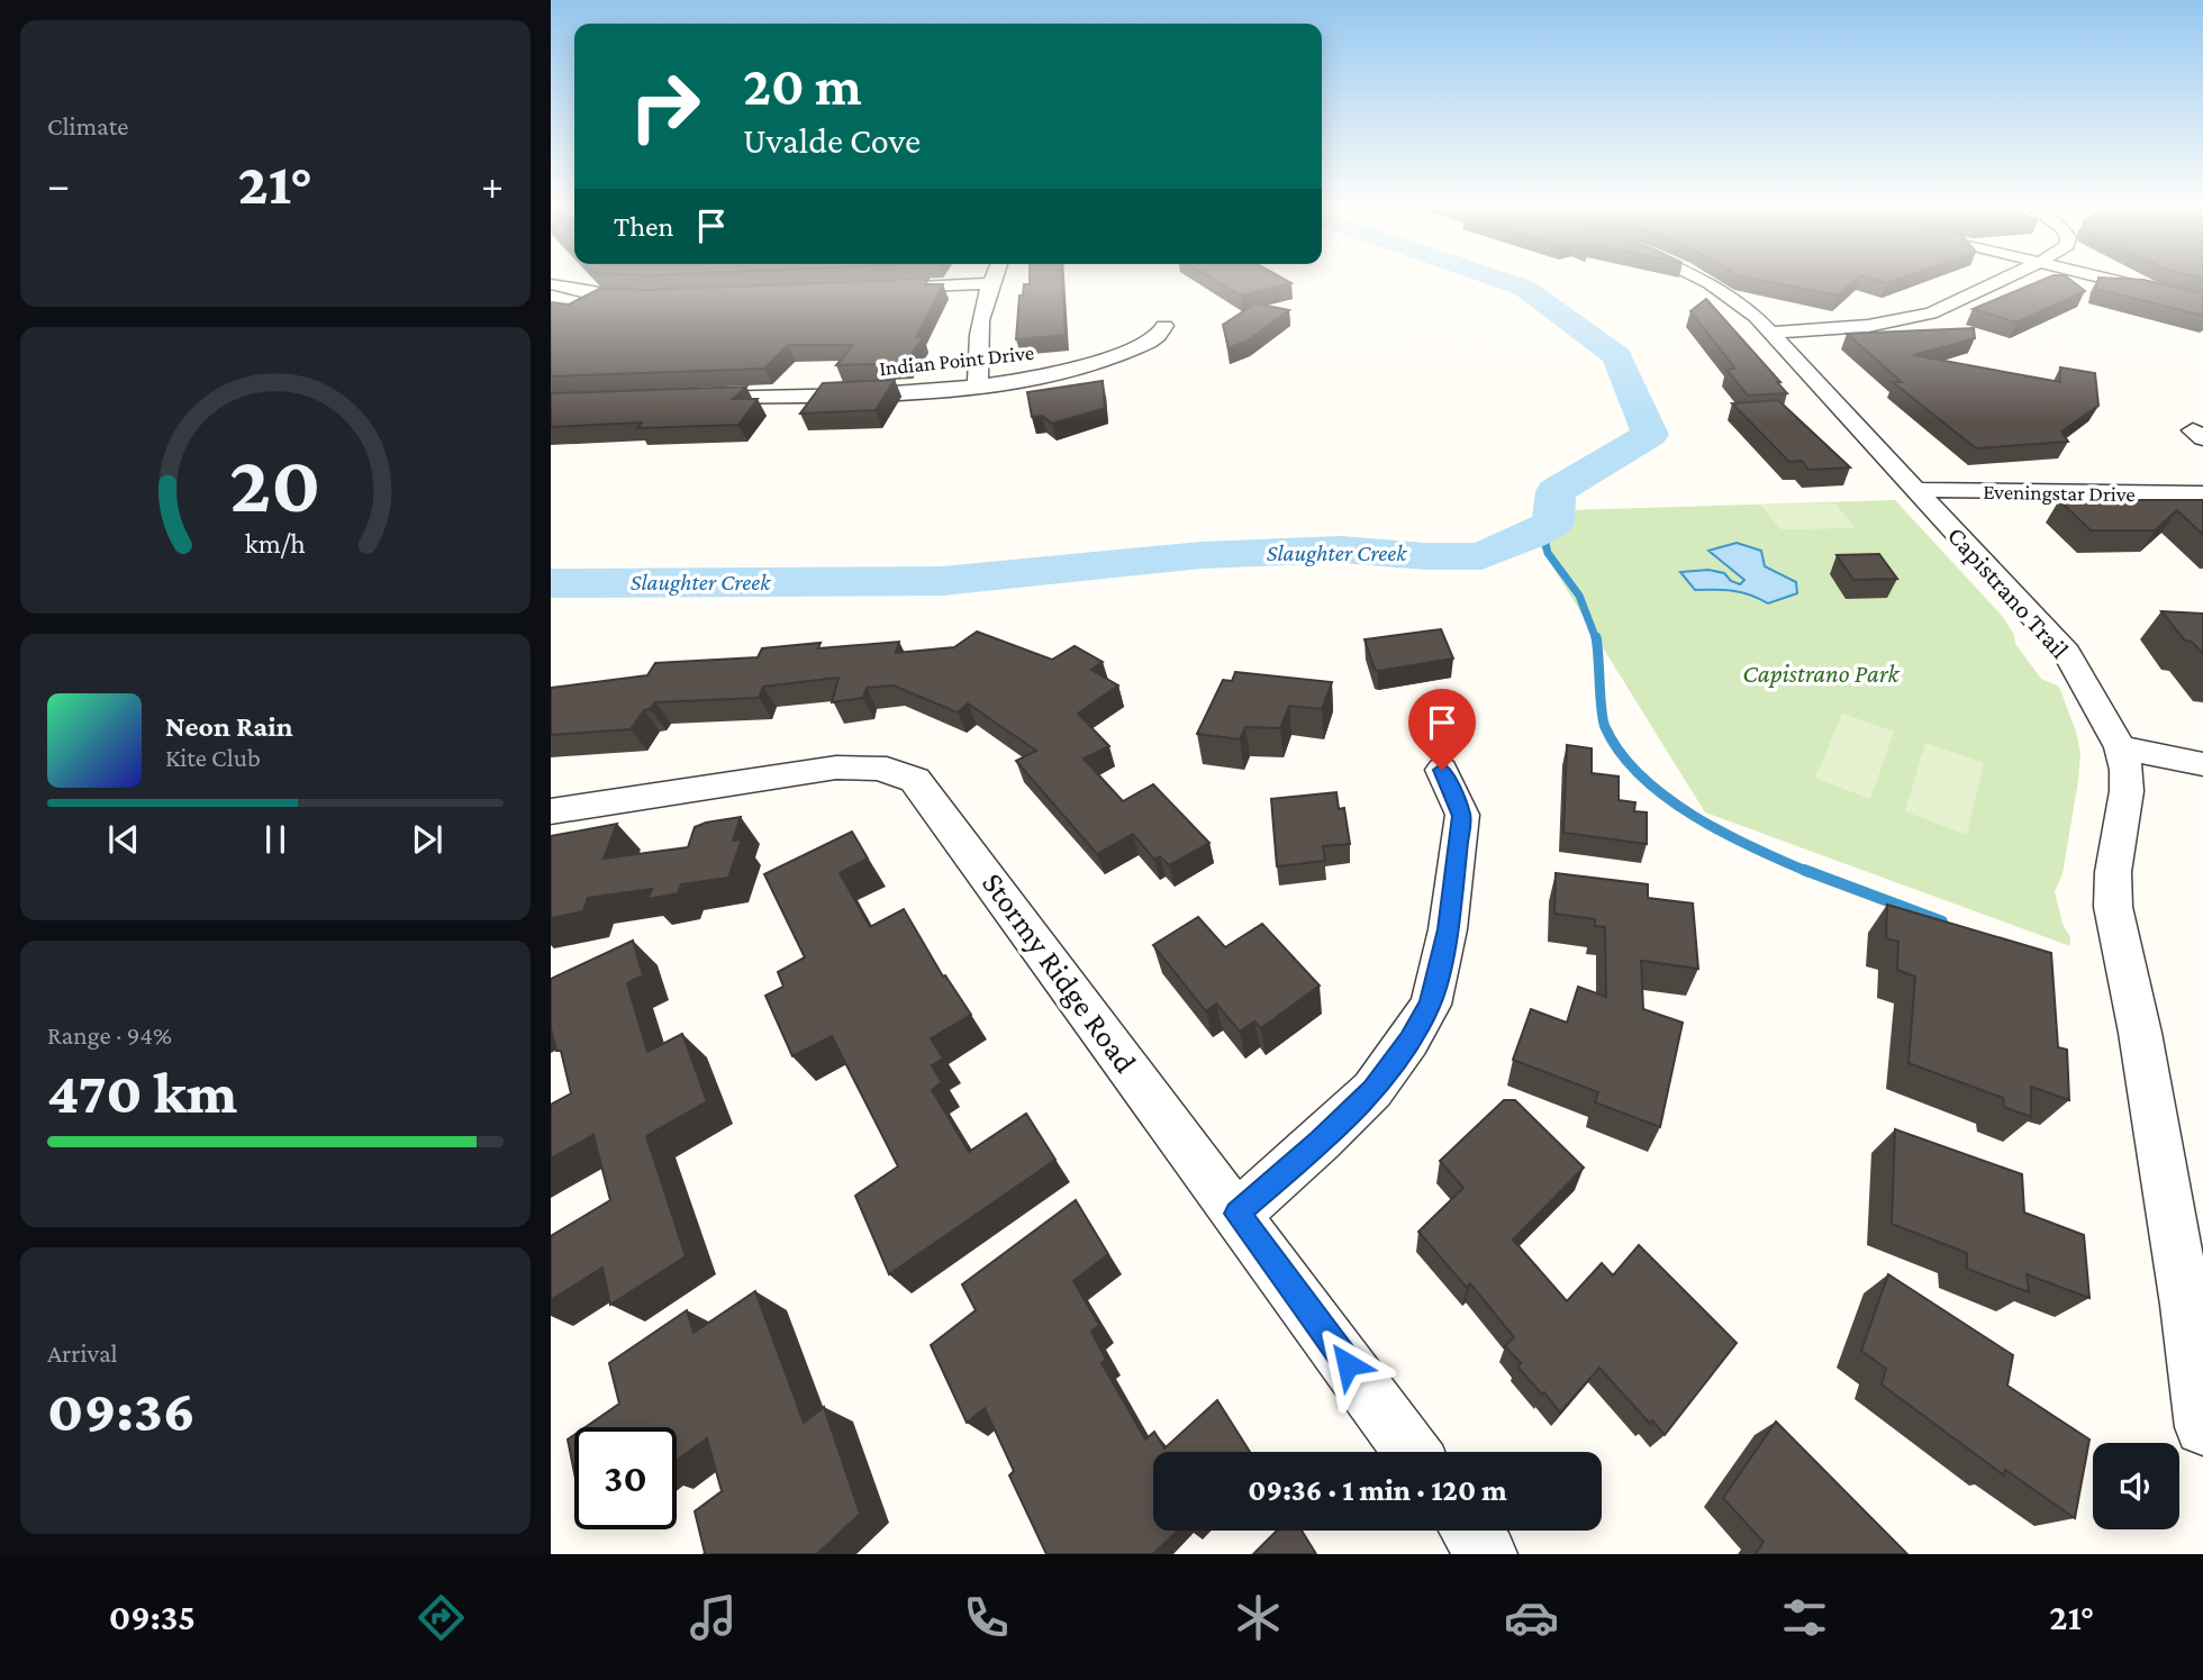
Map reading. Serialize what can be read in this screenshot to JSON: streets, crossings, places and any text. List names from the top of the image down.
{
  "streets": {
    "street": [
      "Indian Point Drive",
      "Eveningstar Drive",
      "Capistrano Trail",
      "Stormy Ridge Road"
    ]
  },
  "crossings": [
    ["Eveningstar Drive", "Capistrano Trail"]
  ],
  "water": ["Slaughter Creek"],
  "parks": ["Capistrano Park"],
  "page": {
    "tile": [
      "Climate",
      ["Range · 94%", "470 km"],
      ["Arrival", "09:36"]
    ],
    "turn": ["20 m", "Uvalde Cove"],
    "heat": ["−", "21°", "+"],
    "then": "Then",
    "song": ["Neon Rain", "Kite Club"],
    "limit": "30",
    "trip": "09:36 · 1 min · 120 m",
    "tabs": ["09:35", "21°"],
    "gauge": ["20", "km/h"]
  }
}
